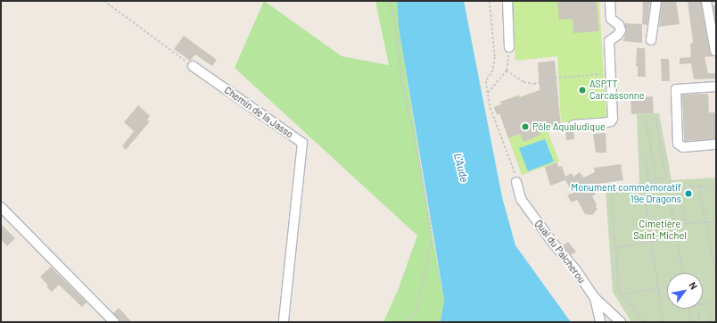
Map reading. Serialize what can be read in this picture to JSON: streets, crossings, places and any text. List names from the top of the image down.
{
  "streets": {
    "street": ["Chemin de la Jasso", "Quai du Paicherou"]
  },
  "water": ["L'Aude"],
  "parks": ["Cimetière Saint-Michel"],
  "places": ["ASPTT Carcassonne", "Pôle Aqualudique", "Monument commémoratif 19e Dragons"],
  "north": "top right"
}
